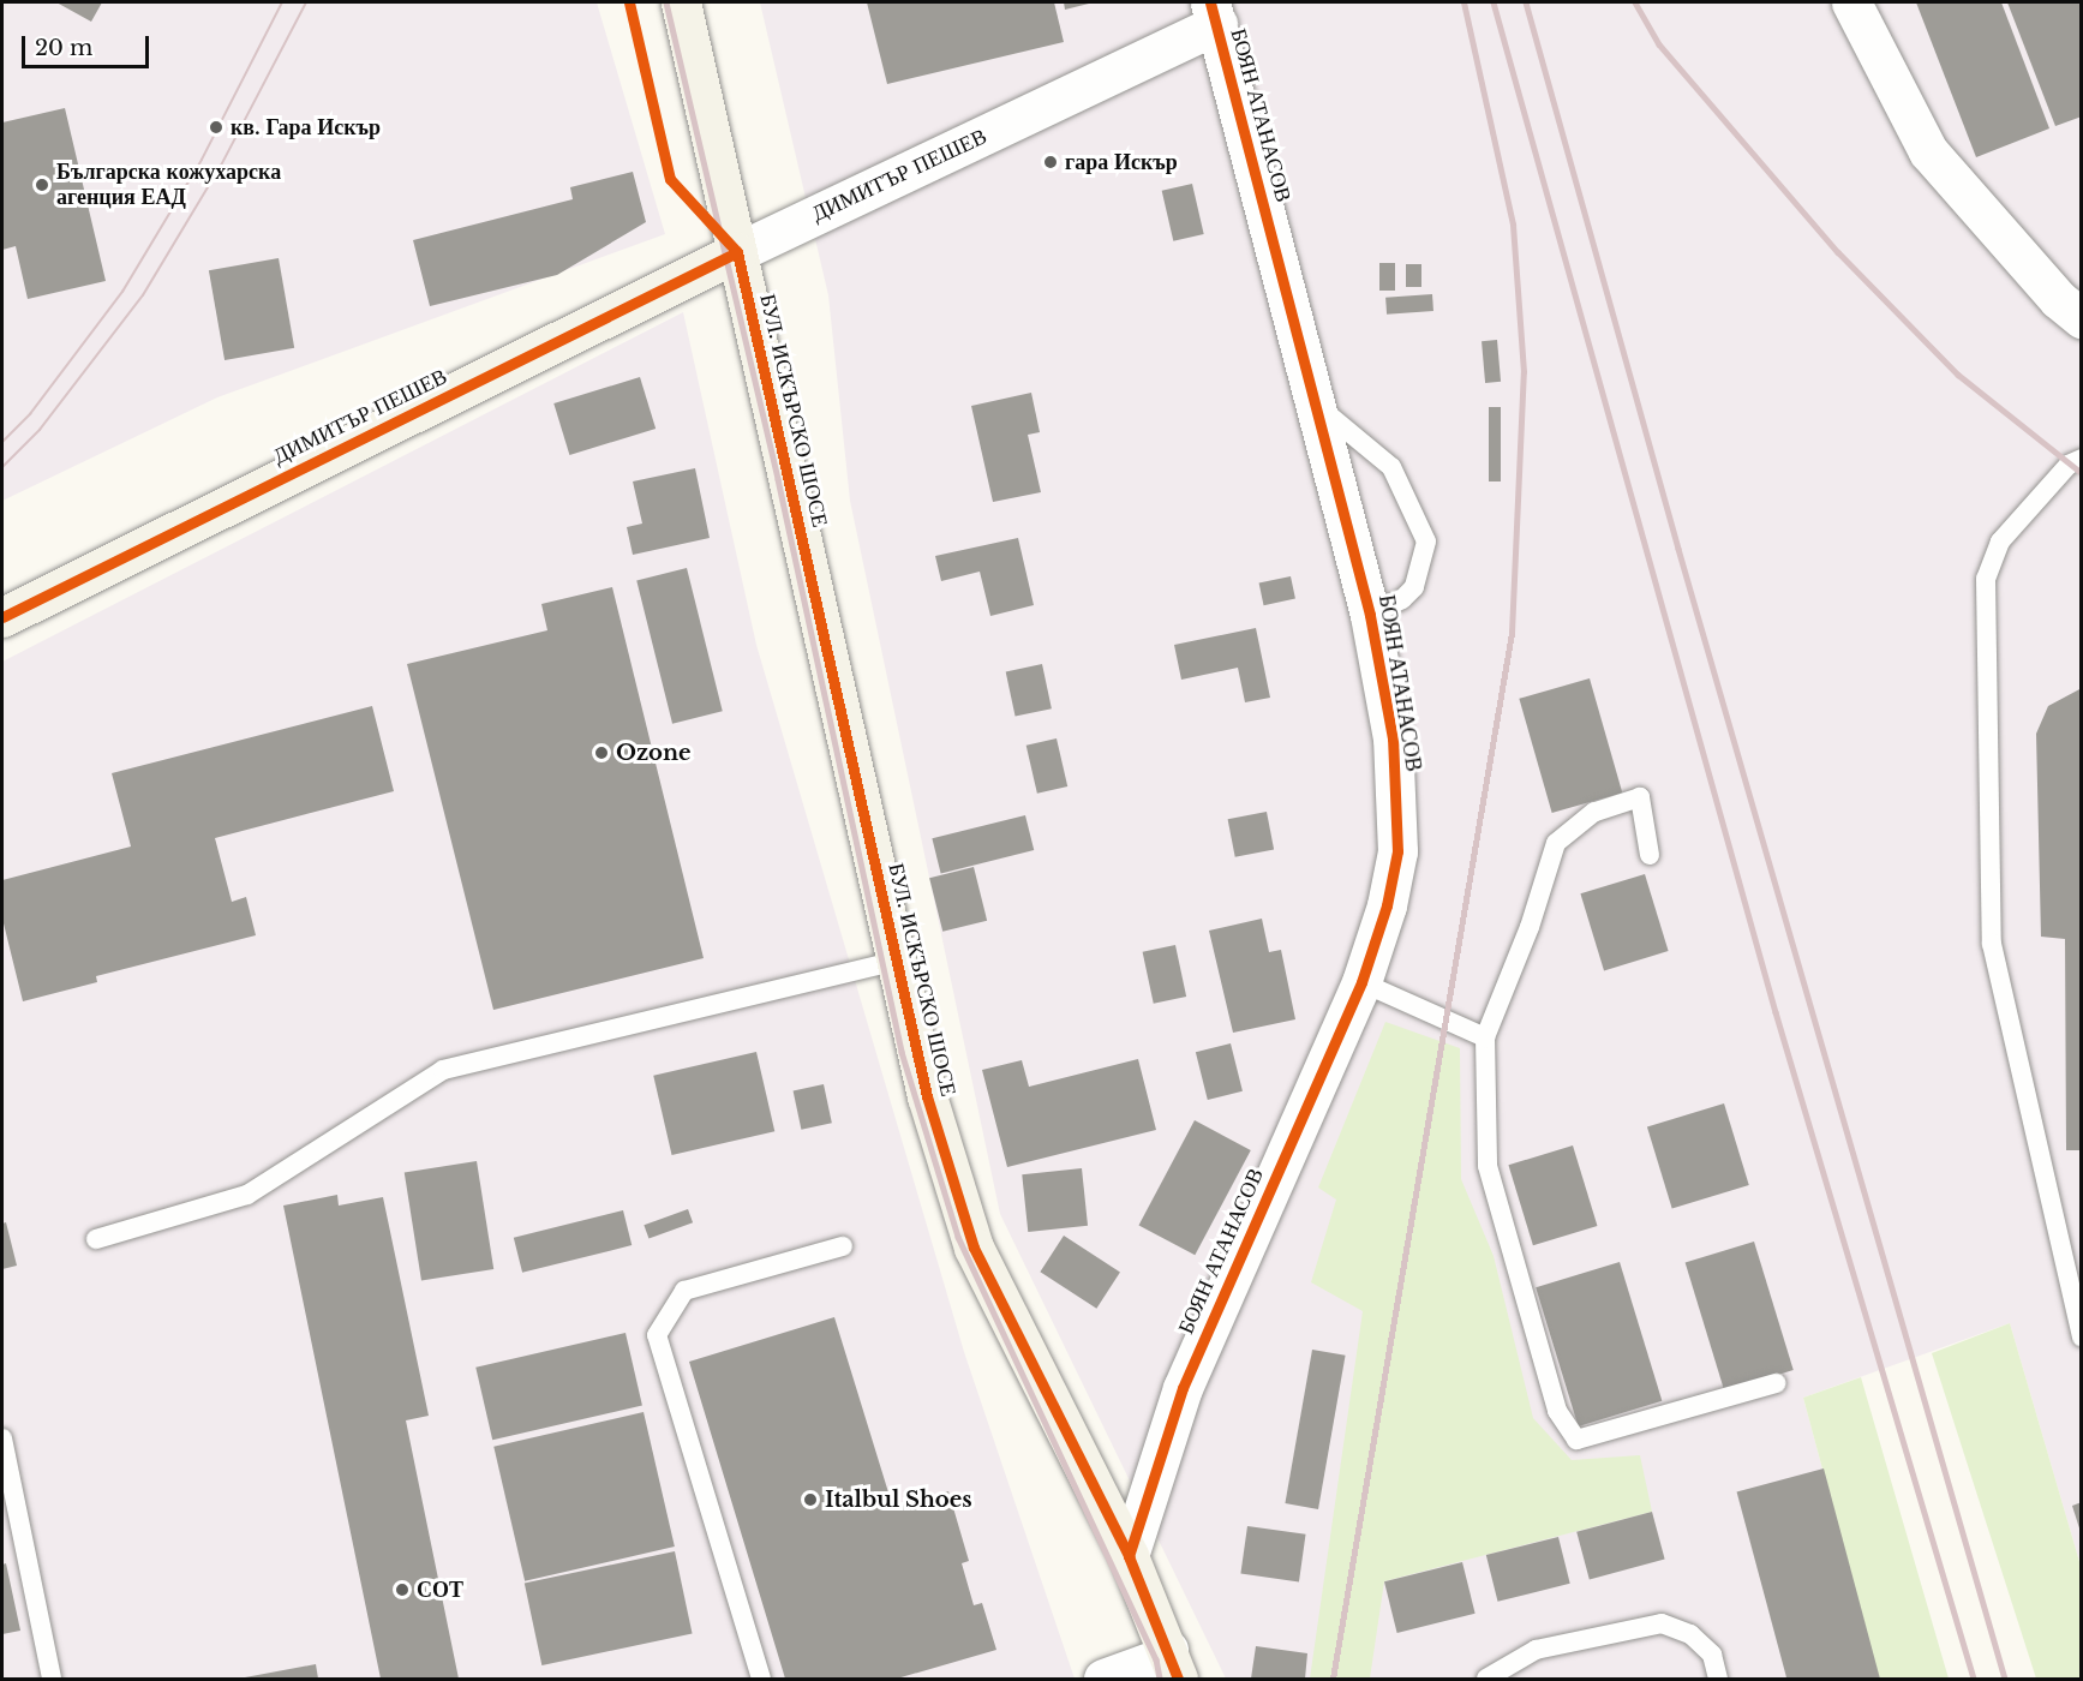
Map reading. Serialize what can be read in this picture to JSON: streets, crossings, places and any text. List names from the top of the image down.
{
  "streets": {
    "street": ["БОЯН АТАНАСОВ", "ДИМИТЪР ПЕШЕВ", "БУЛ. ИСКЪРСКО ШОСЕ"]
  },
  "crossings": [
    ["БОЯН АТАНАСОВ", "ДИМИТЪР ПЕШЕВ"],
    ["БОЯН АТАНАСОВ", "БУЛ. ИСКЪРСКО ШОСЕ"],
    ["ДИМИТЪР ПЕШЕВ", "БУЛ. ИСКЪРСКО ШОСЕ"]
  ],
  "places": [
    "кв. Гара Искър",
    "гара Искър",
    "Българска кожухарска агенция ЕАД",
    "Ozone",
    "Italbul Shoes",
    "СОТ"
  ],
  "scale_bar": "20 m"
}
